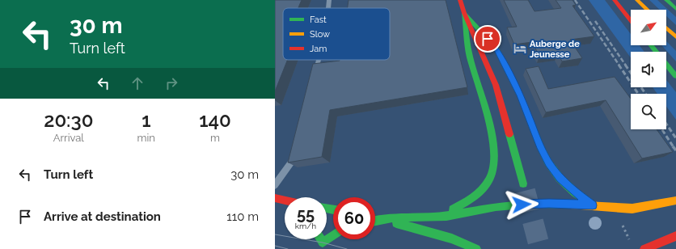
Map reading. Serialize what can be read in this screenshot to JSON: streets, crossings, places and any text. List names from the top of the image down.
{
  "places": {
    "hotel": ["Auberge de Jeunesse"]
  },
  "legend": ["Fast", "Slow", "Jam"],
  "north": "top right",
  "page": {
    "turn": ["30 m", "Turn left"],
    "eta": [
      "20:30",
      "Arrival",
      "1",
      "min",
      "140",
      "m"
    ],
    "list": [
      {
        "name": "Turn left",
        "value": "30 m"
      },
      {
        "name": "Arrive at destination",
        "value": "110 m"
      }
    ],
    "speed": "55 km/h",
    "limit": "60"
  }
}
